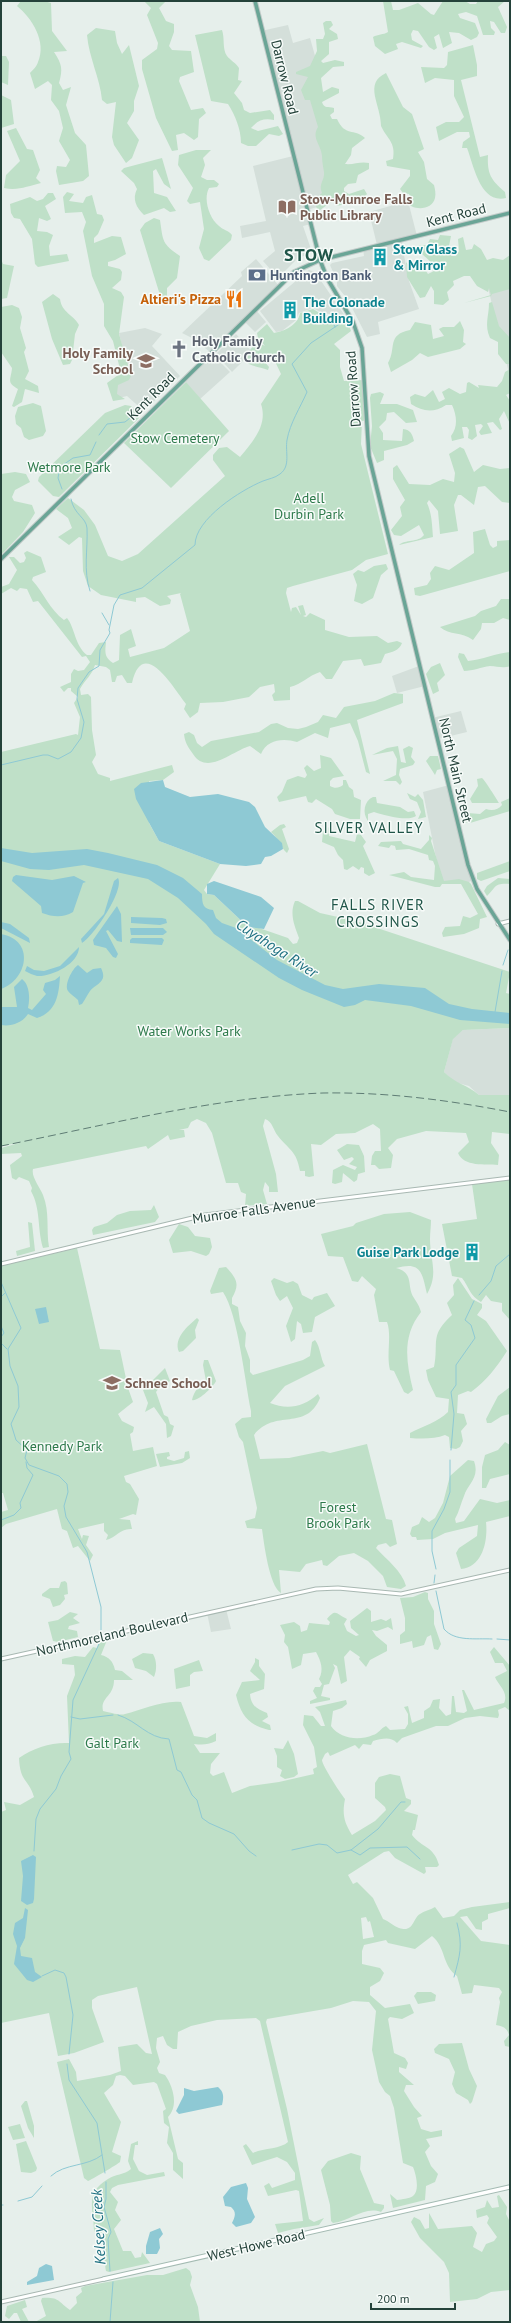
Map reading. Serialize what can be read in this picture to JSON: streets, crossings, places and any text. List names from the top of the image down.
{
  "streets": {
    "main road": [
      "Darrow Road",
      "Kent Road",
      "North Main Street",
      "West Howe Road"
    ],
    "street": ["Munroe Falls Avenue", "Northmoreland Boulevard"]
  },
  "crossings": [
    ["Darrow Road", "Kent Road"],
    ["Darrow Road", "North Main Street"]
  ],
  "districts": ["STOW", "SILVER VALLEY", "FALLS RIVER CROSSINGS"],
  "water": ["Cuyahoga River", "Kelsey Creek"],
  "parks": [
    "Stow Cemetery",
    "Wetmore Park",
    "Adell Durbin Park",
    "Water Works Park",
    "Kennedy Park",
    "Forest Brook Park",
    "Galt Park"
  ],
  "places": {
    "library": ["Stow-Munroe Falls Public Library"],
    "building": ["Stow Glass & Mirror", "The Colonade Building", "Guise Park Lodge"],
    "bank": ["Huntington Bank"],
    "restaurant": ["Altieri's Pizza"],
    "church": ["Holy Family Catholic Church"],
    "school or university": ["Holy Family School", "Schnee School"]
  },
  "scale_bar": "200 m"
}
